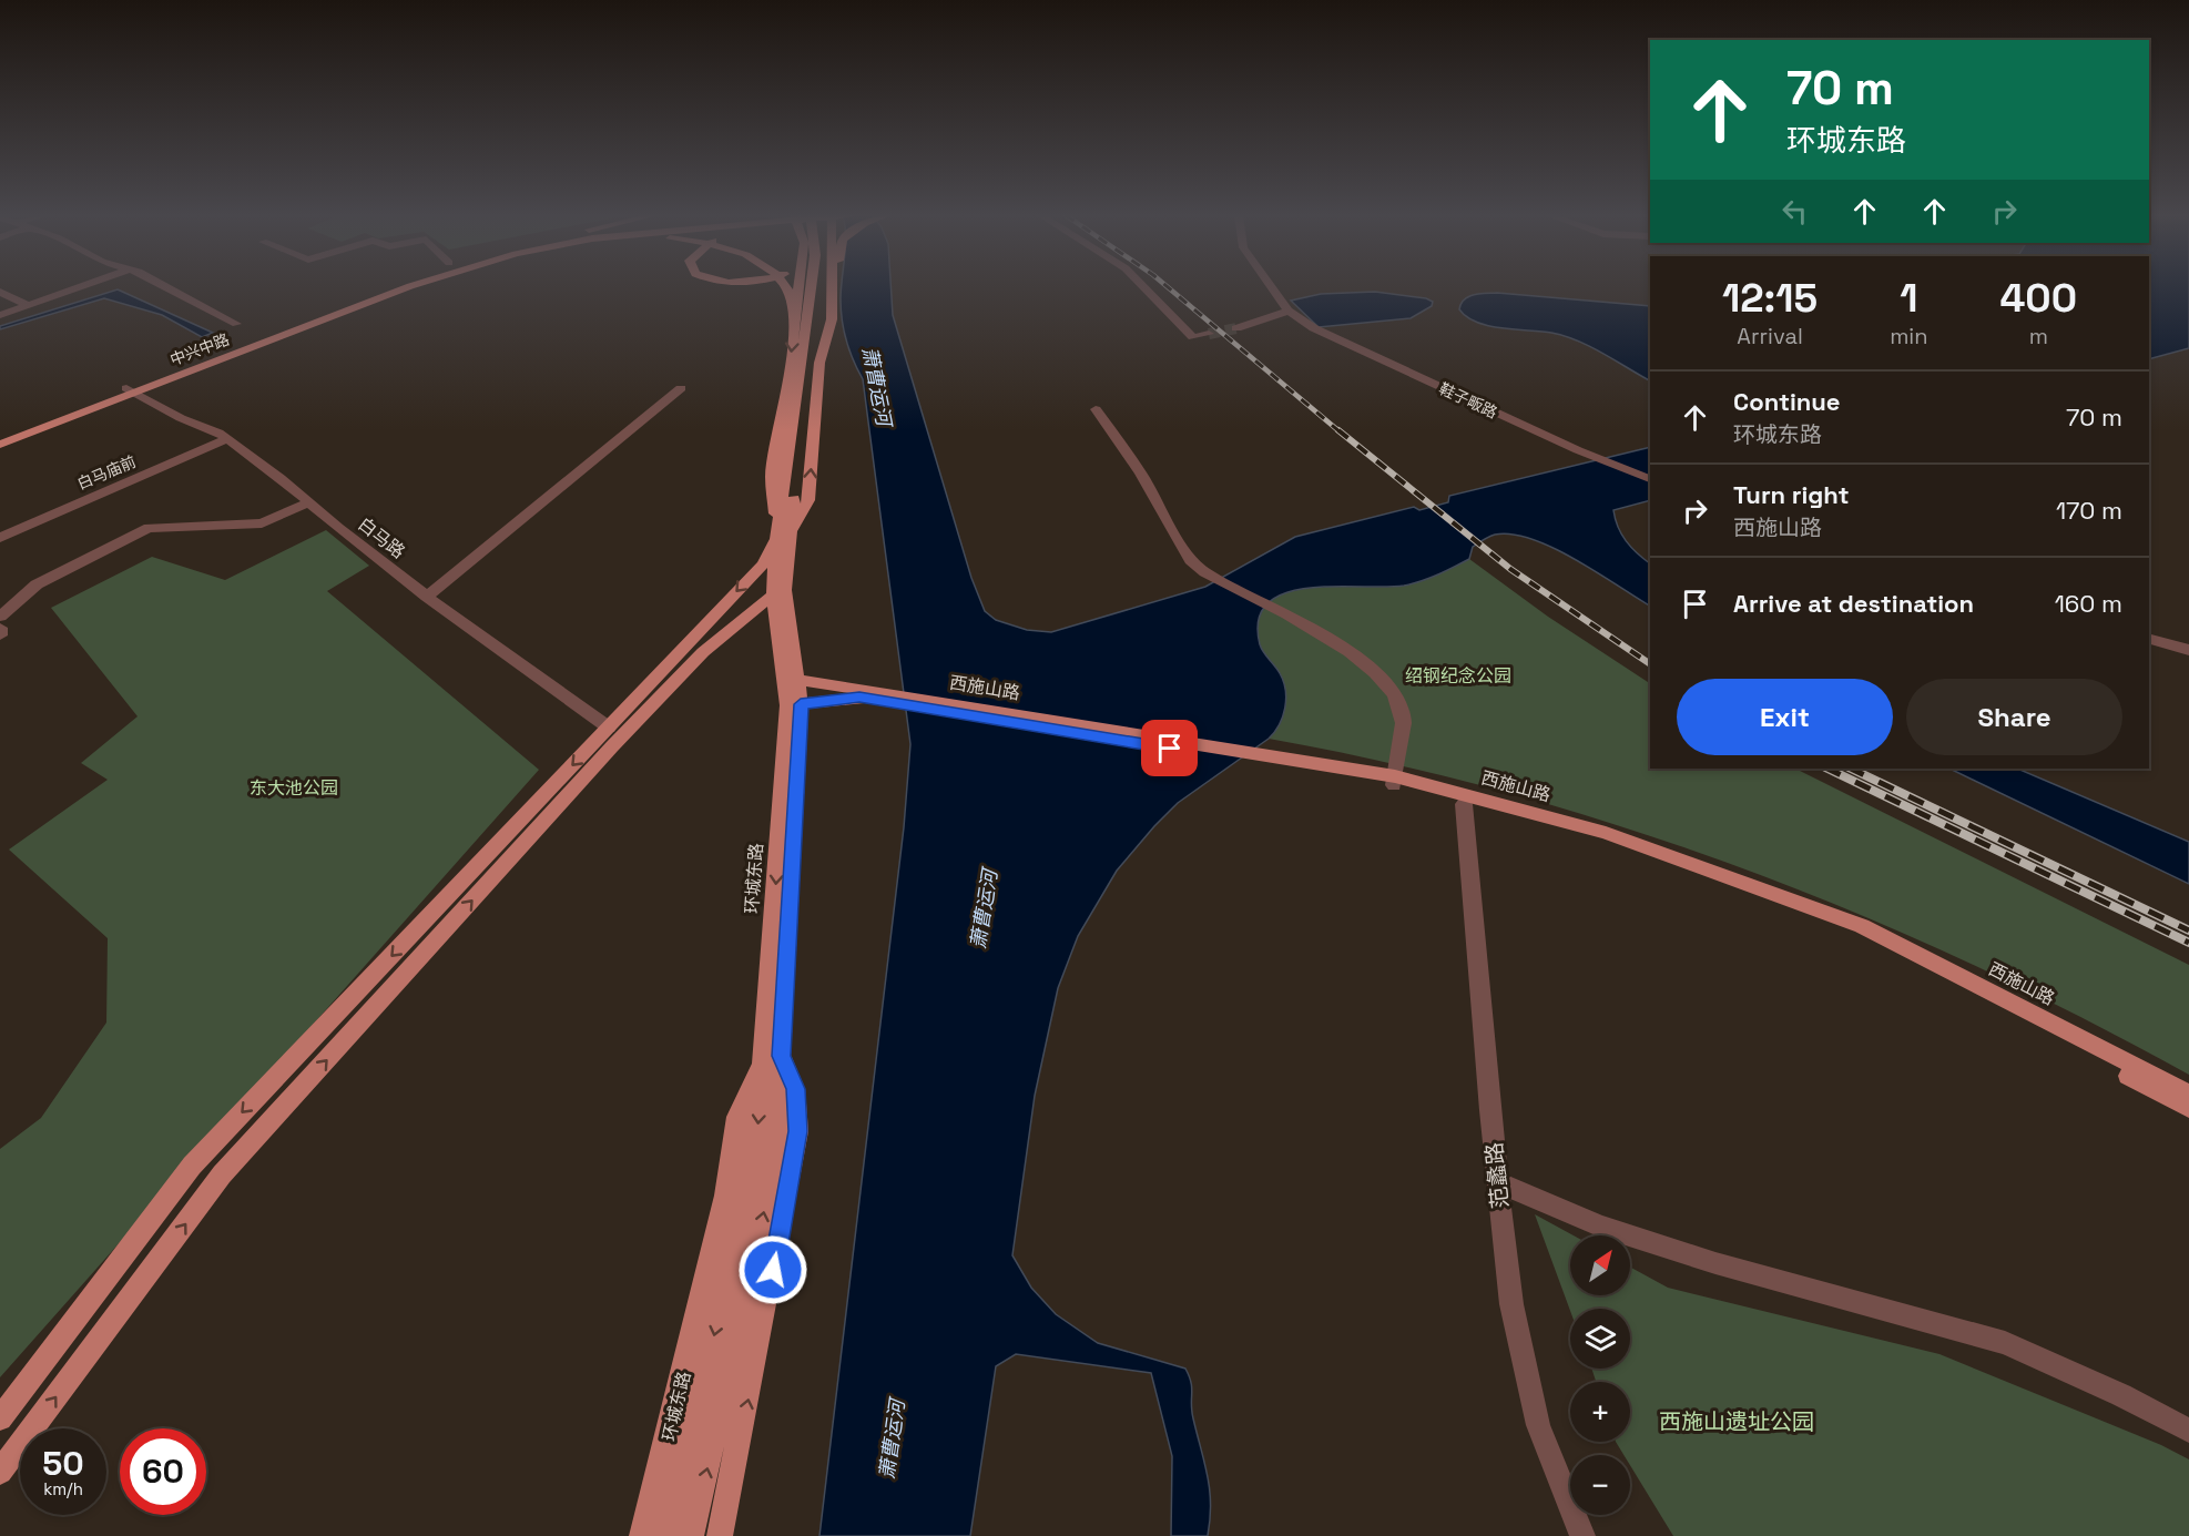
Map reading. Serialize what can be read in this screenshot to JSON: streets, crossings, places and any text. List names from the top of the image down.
{
  "streets": {
    "main road": ["中兴中路", "西施山路", "环城东路"],
    "street": [
      "鞋子畈路",
      "白马庙前",
      "白马路",
      "范蠡路"
    ]
  },
  "crossings": [
    ["中兴中路", "白马路"],
    ["白马庙前", "白马路"],
    ["西施山路", "环城东路"],
    ["西施山路", "范蠡路"]
  ],
  "water": ["萧曹运河"],
  "parks": ["绍钢纪念公园", "东大池公园", "西施山遗址公园"],
  "north": "top right",
  "page": {
    "turn": ["70 m", "环城东路"],
    "eta": [
      "12:15",
      "Arrival",
      "1",
      "min",
      "400",
      "m"
    ],
    "list": [
      {
        "name": "Continue",
        "note": "环城东路",
        "value": "70 m"
      },
      {
        "name": "Turn right",
        "note": "西施山路",
        "value": "170 m"
      },
      {
        "name": "Arrive at destination",
        "value": "160 m"
      }
    ],
    "buttons": ["Exit", "Share"],
    "map_buttons": ["+", "−"],
    "speed": "50 km/h",
    "limit": "60"
  }
}
